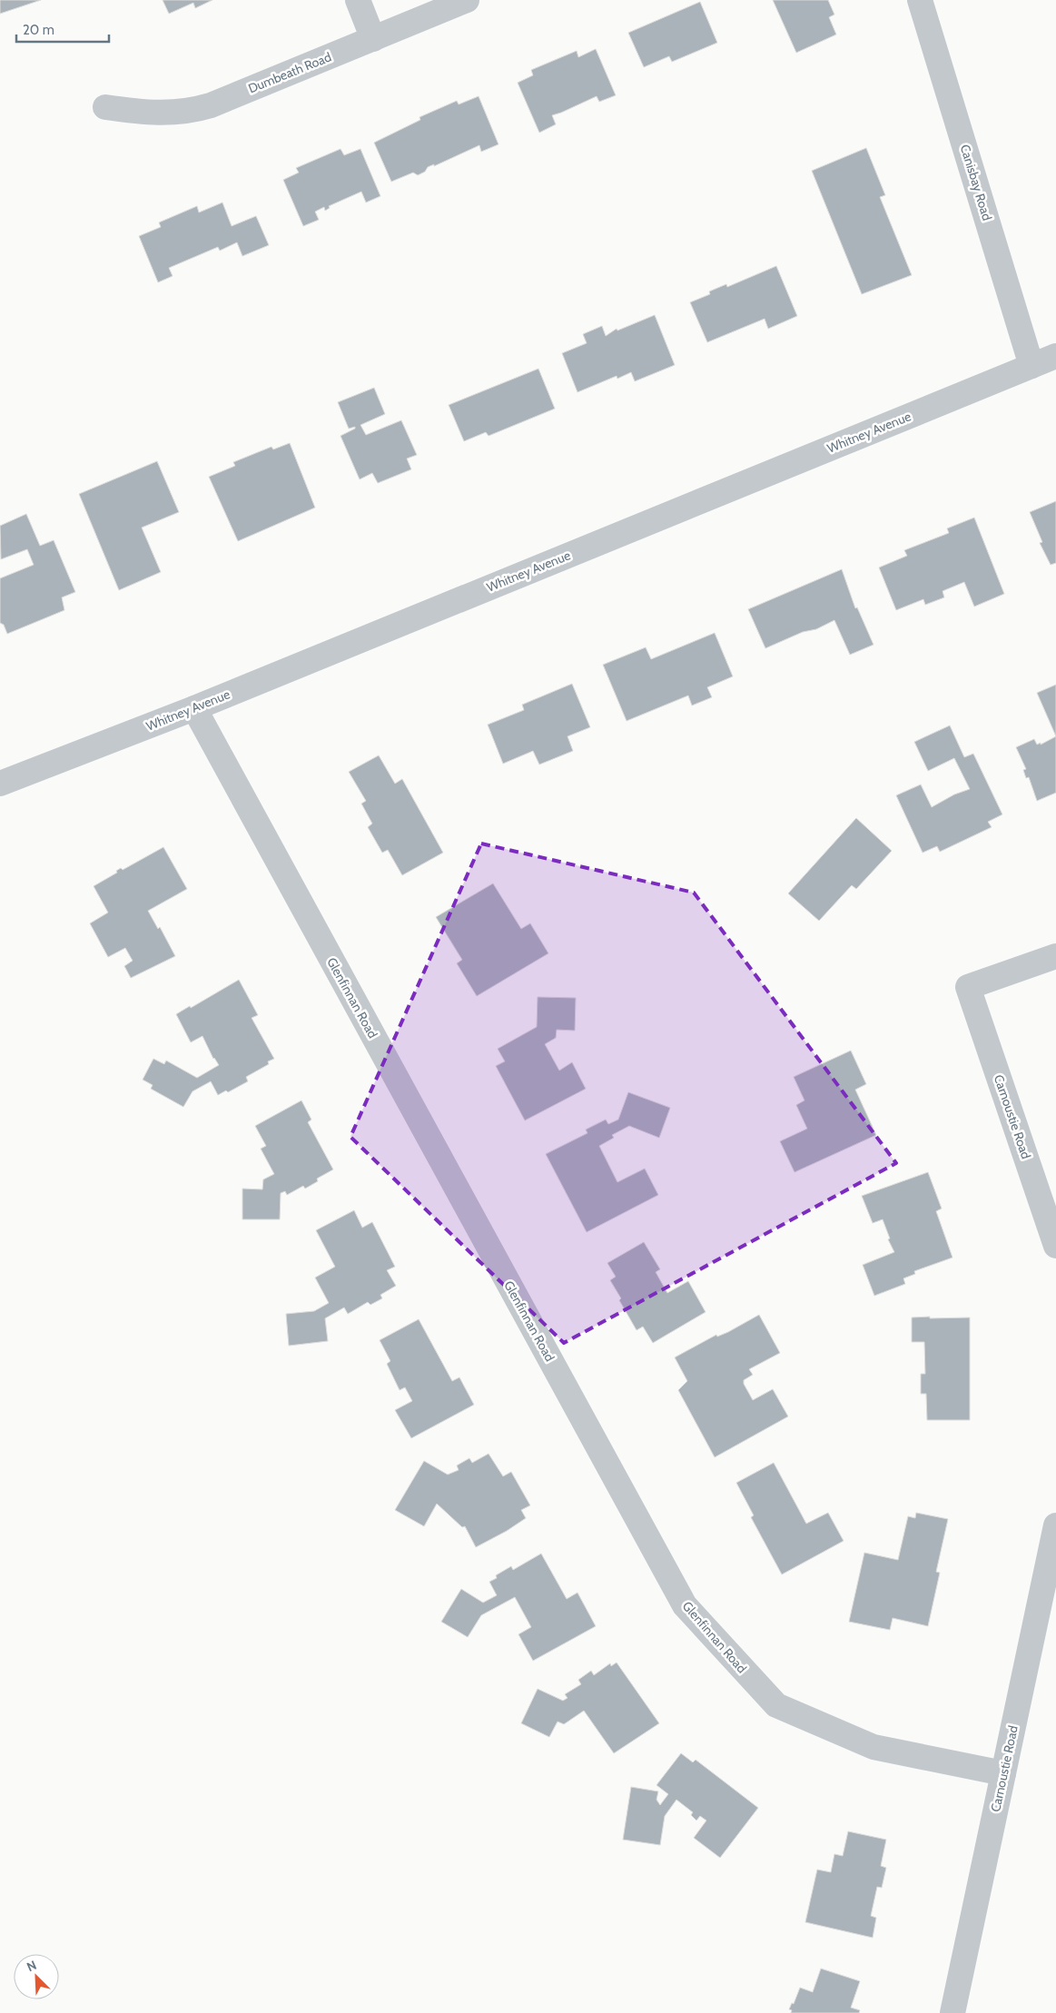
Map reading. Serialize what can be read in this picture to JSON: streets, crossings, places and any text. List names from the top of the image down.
{
  "streets": {
    "street": [
      "Dumbeath Road",
      "Canisbay Road",
      "Whitney Avenue",
      "Glenfinnan Road",
      "Carnoustie Road"
    ]
  },
  "crossings": [
    ["Canisbay Road", "Whitney Avenue"],
    ["Whitney Avenue", "Glenfinnan Road"],
    ["Glenfinnan Road", "Carnoustie Road"]
  ],
  "scale_bar": "20 m",
  "north": "top left"
}
